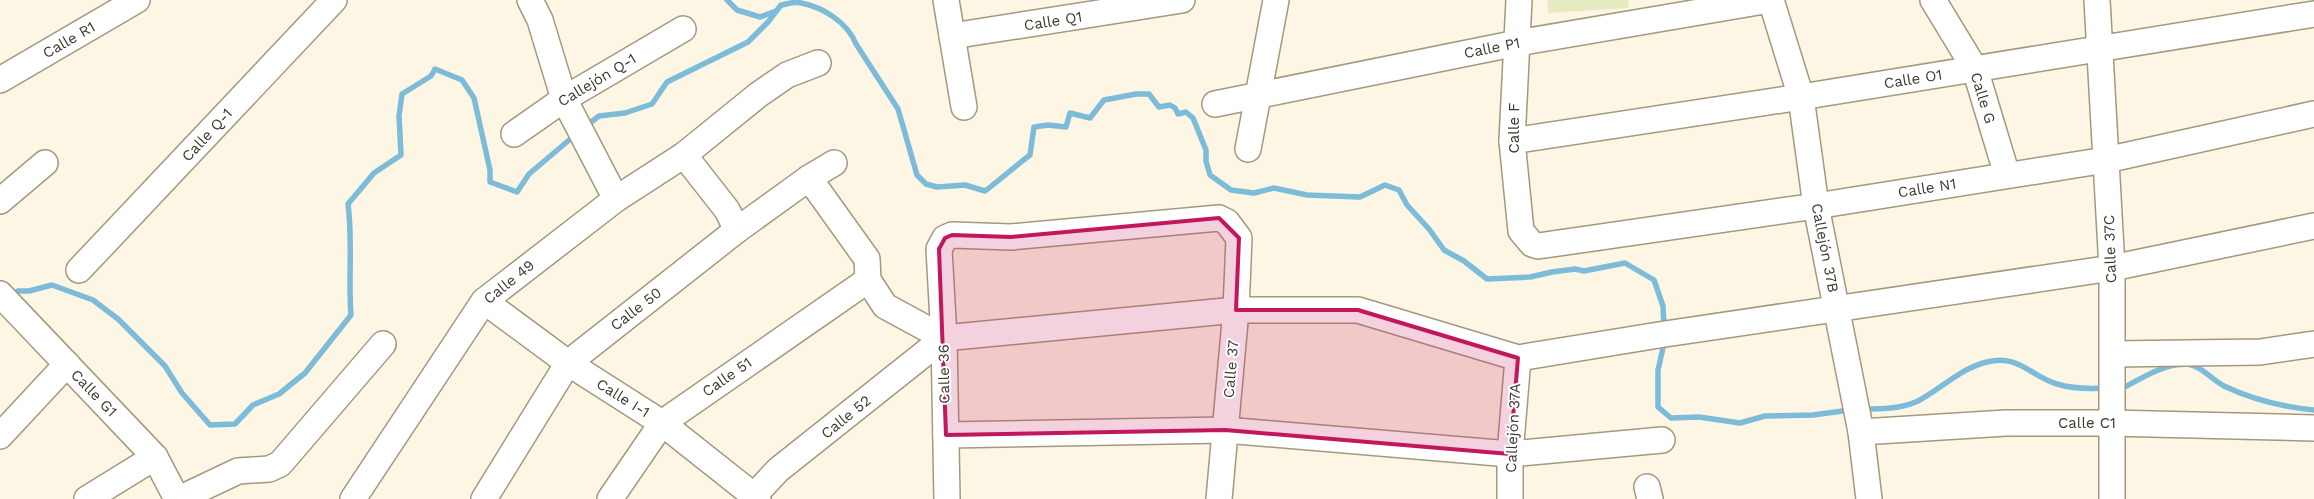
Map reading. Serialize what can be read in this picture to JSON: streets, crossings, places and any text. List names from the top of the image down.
{
  "streets": {
    "street": [
      "Calle Q1",
      "Calle R1",
      "Calle P1",
      "Calle O1",
      "Callejón Q-1",
      "Calle G",
      "Calle F",
      "Calle Q-1",
      "Calle N1",
      "Callejón 37B",
      "Calle 37C",
      "Calle 49",
      "Calle 50",
      "Calle 37",
      "Calle 36",
      "Calle 51",
      "Calle G1",
      "Calle I-1",
      "Calle 52",
      "Calle C1",
      "Callejón 37A"
    ]
  },
  "crossings": [
    ["Calle P1", "Calle F"],
    ["Calle P1", "Callejón 37B"],
    ["Calle O1", "Calle G"],
    ["Calle O1", "Calle F"],
    ["Calle O1", "Callejón 37B"],
    ["Calle O1", "Calle 37C"],
    ["Calle G", "Calle N1"],
    ["Calle F", "Calle N1"],
    ["Calle N1", "Callejón 37B"],
    ["Calle N1", "Calle 37C"],
    ["Callejón 37B", "Calle C1"],
    ["Calle 37C", "Calle C1"],
    ["Calle 49", "Calle I-1"],
    ["Calle 50", "Calle I-1"],
    ["Calle 37", "Calle 36"],
    ["Calle 36", "Calle 52"],
    ["Calle 51", "Calle I-1"],
    ["Calle I-1", "Calle 52"]
  ]
}
